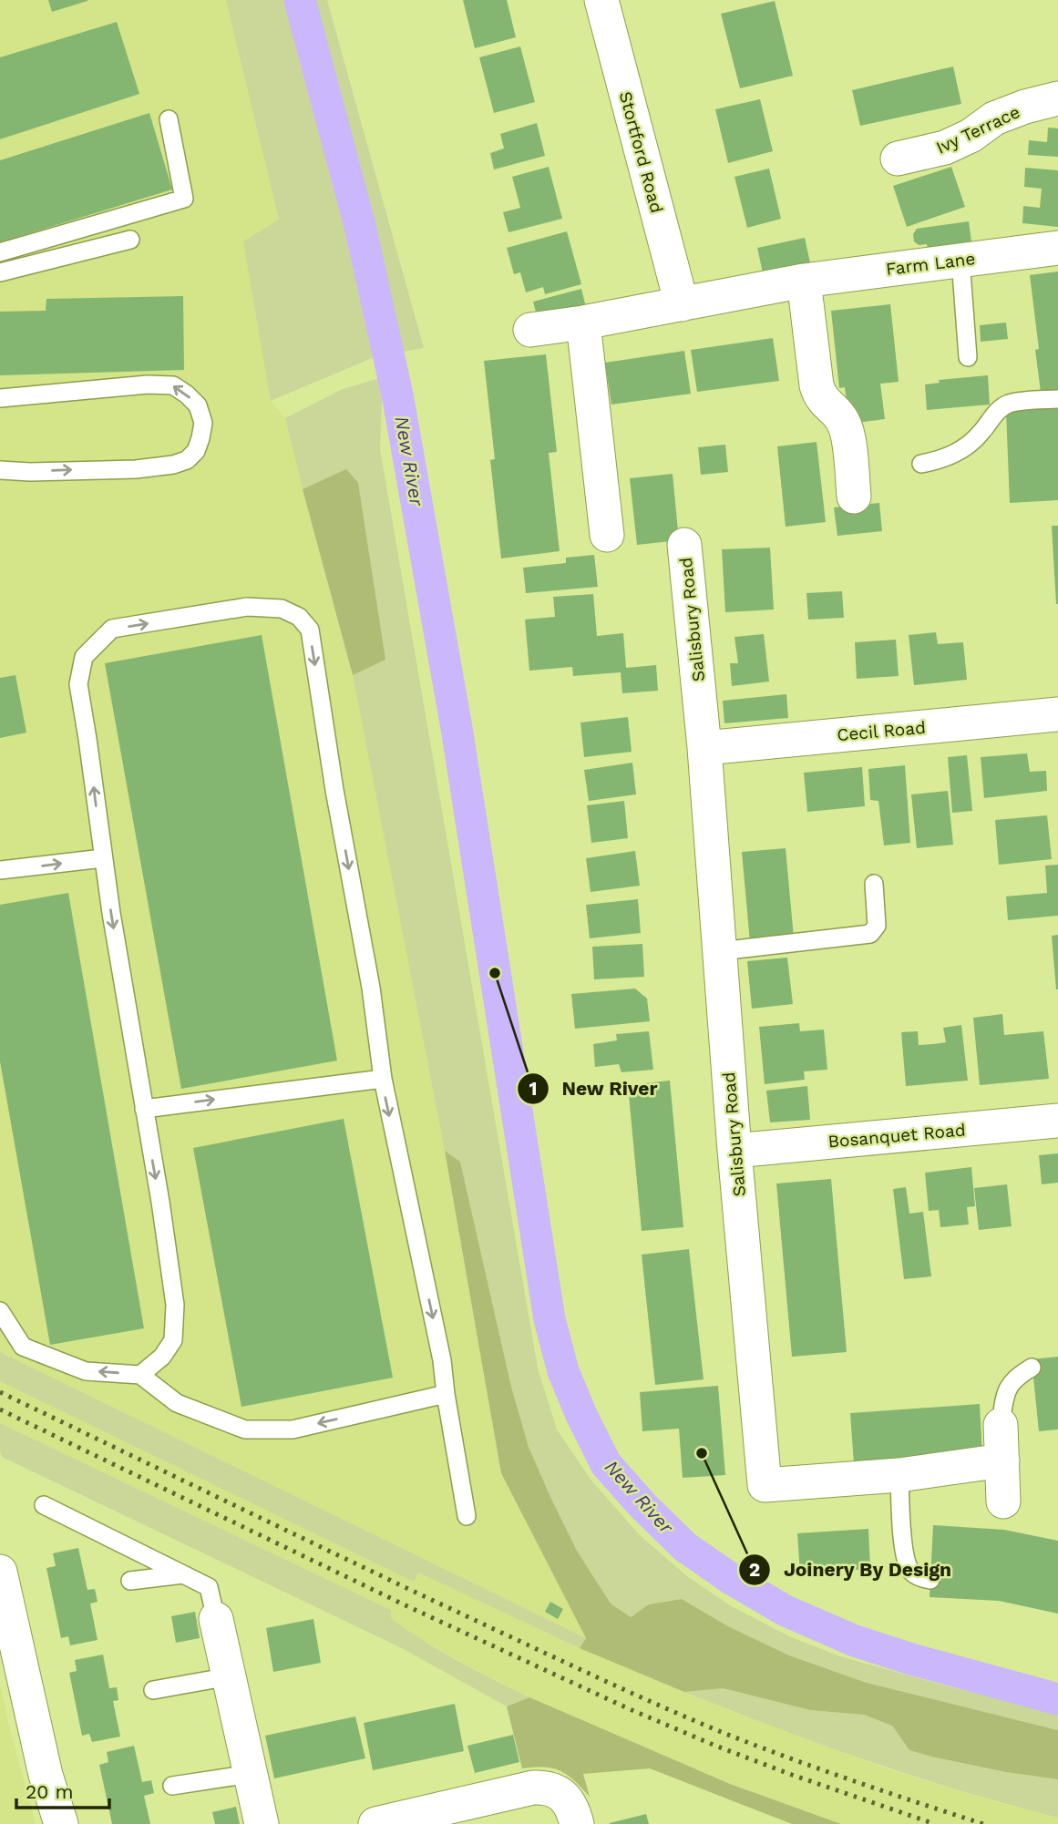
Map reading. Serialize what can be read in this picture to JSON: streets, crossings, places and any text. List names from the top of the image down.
{
  "streets": {
    "street": [
      "Ivy Terrace",
      "Stortford Road",
      "Farm Lane",
      "Salisbury Road",
      "Cecil Road",
      "Bosanquet Road"
    ]
  },
  "crossings": [
    ["Stortford Road", "Farm Lane"],
    ["Salisbury Road", "Cecil Road"],
    ["Salisbury Road", "Bosanquet Road"]
  ],
  "water": ["New River"],
  "places": ["New River", "Joinery By Design"],
  "scale_bar": "20 m"
}
